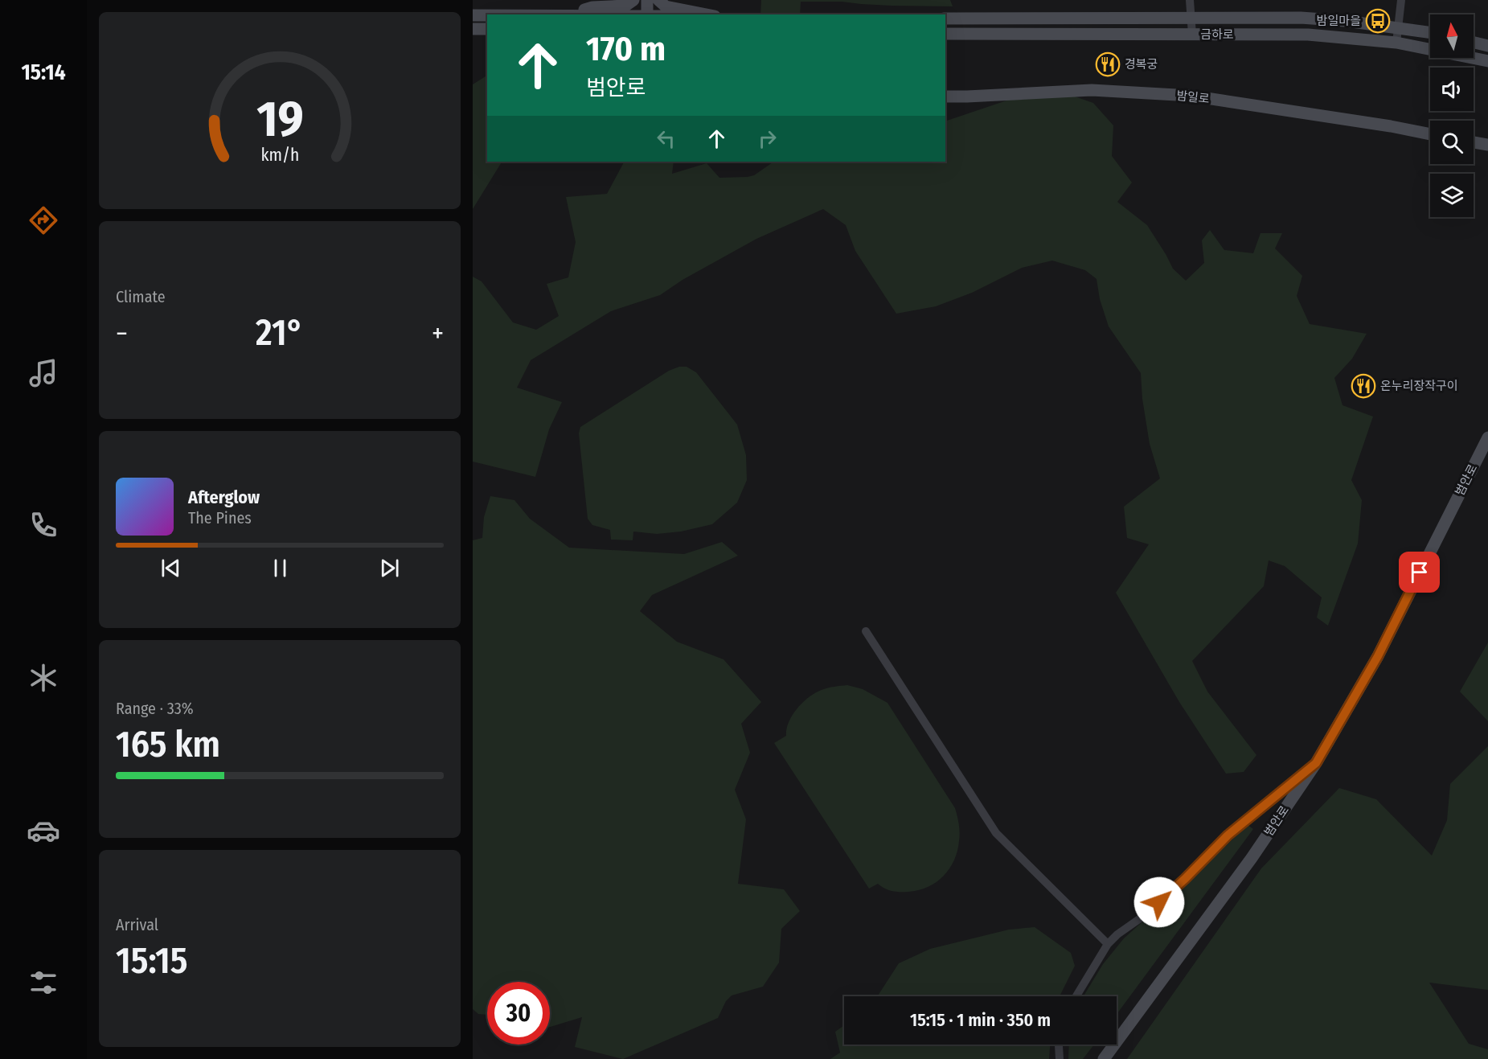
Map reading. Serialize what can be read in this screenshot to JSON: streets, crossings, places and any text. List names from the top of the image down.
{
  "streets": {
    "main road": ["금하로", "밤일로", "범안로"]
  },
  "places": {
    "bus stop": ["밤일마을"],
    "restaurant": ["경복궁", "온누리장작구이"]
  },
  "north": "top",
  "page": {
    "tabs": "15:14",
    "turn": ["170 m", "범안로"],
    "tile": [
      "Climate",
      ["Range · 33%", "165 km"],
      ["Arrival", "15:15"]
    ],
    "heat": ["−", "21°", "+"],
    "song": ["Afterglow", "The Pines"],
    "limit": "30",
    "trip": "15:15 · 1 min · 350 m",
    "gauge": ["19", "km/h"]
  }
}
